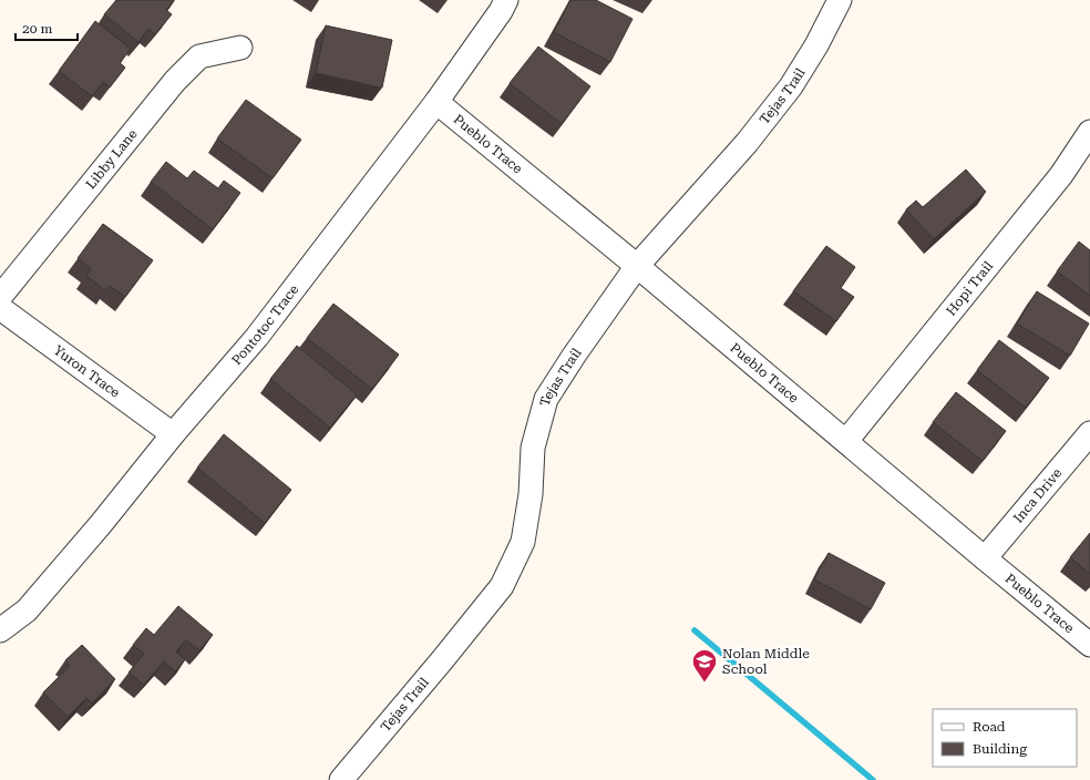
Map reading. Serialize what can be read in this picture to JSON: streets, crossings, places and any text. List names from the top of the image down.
{
  "streets": {
    "street": [
      "Tejas Trail",
      "Pueblo Trace",
      "Libby Lane",
      "Hopi Trail",
      "Pontotoc Trace",
      "Yuron Trace",
      "Inca Drive"
    ]
  },
  "crossings": [
    ["Tejas Trail", "Pueblo Trace"],
    ["Pueblo Trace", "Hopi Trail"],
    ["Pueblo Trace", "Pontotoc Trace"],
    ["Pueblo Trace", "Inca Drive"],
    ["Pontotoc Trace", "Yuron Trace"]
  ],
  "places": {
    "school or university": ["Nolan Middle School"]
  },
  "legend": ["Road", "Building"],
  "scale_bar": "20 m"
}
